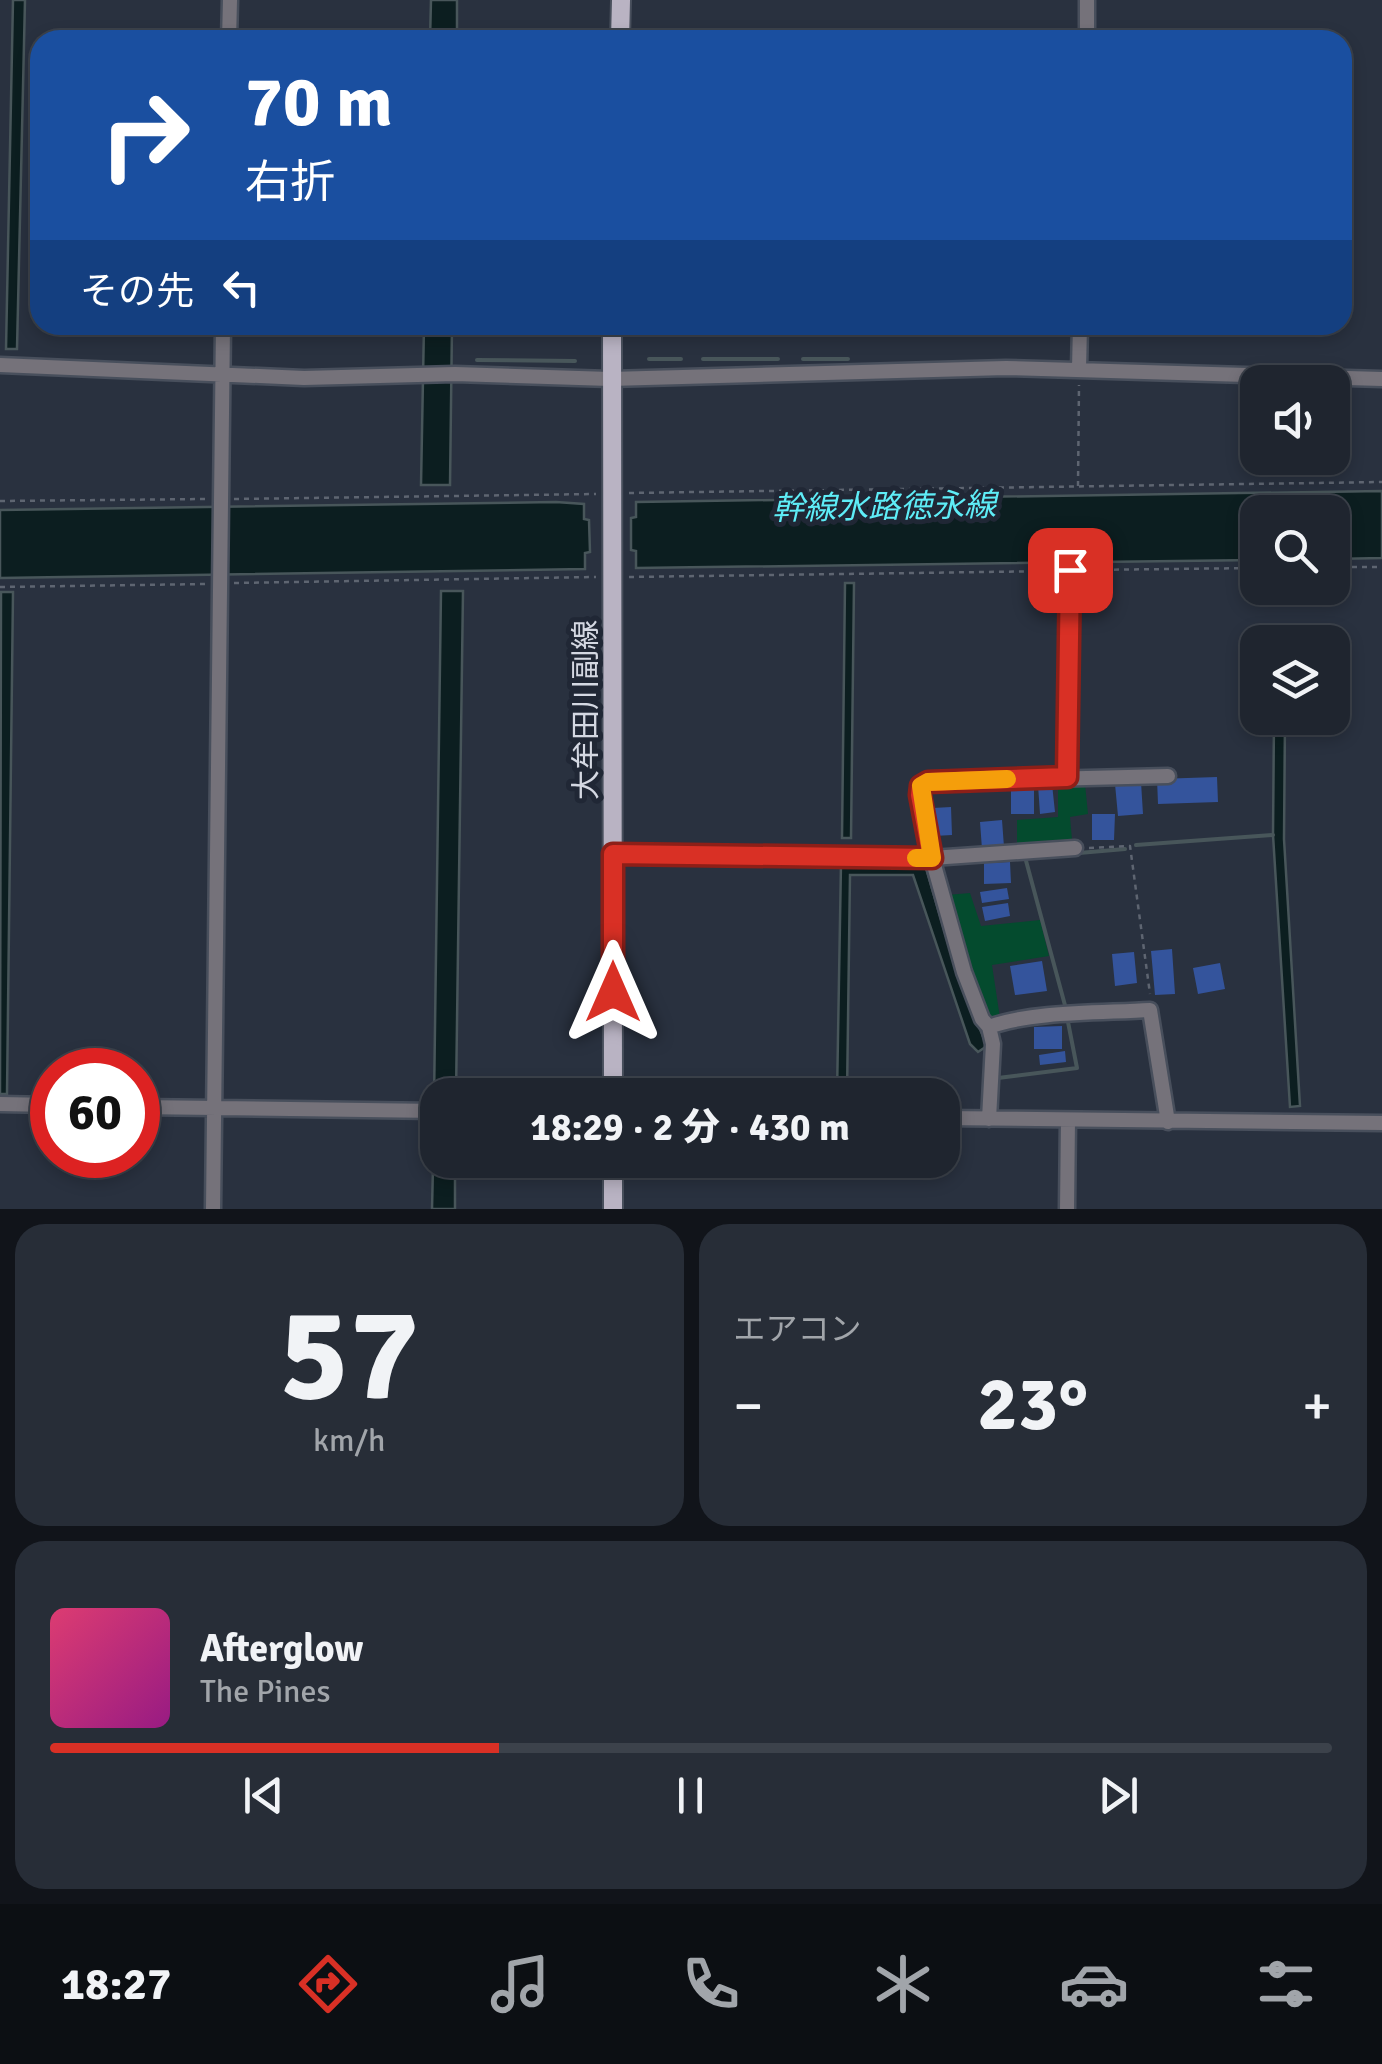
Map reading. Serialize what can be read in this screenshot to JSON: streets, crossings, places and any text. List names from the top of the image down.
{
  "streets": {
    "main road": ["大牟田川副線"]
  },
  "water": ["幹線水路徳永線"],
  "page": {
    "turn": ["70 m", "右折"],
    "then": "その先",
    "limit": "60",
    "trip": "18:29 · 2 分 · 430 m",
    "tile": [
      ["57", "km/h"],
      "エアコン"
    ],
    "heat": ["−", "23°", "+"],
    "song": ["Afterglow", "The Pines"],
    "tabs": "18:27"
  }
}
